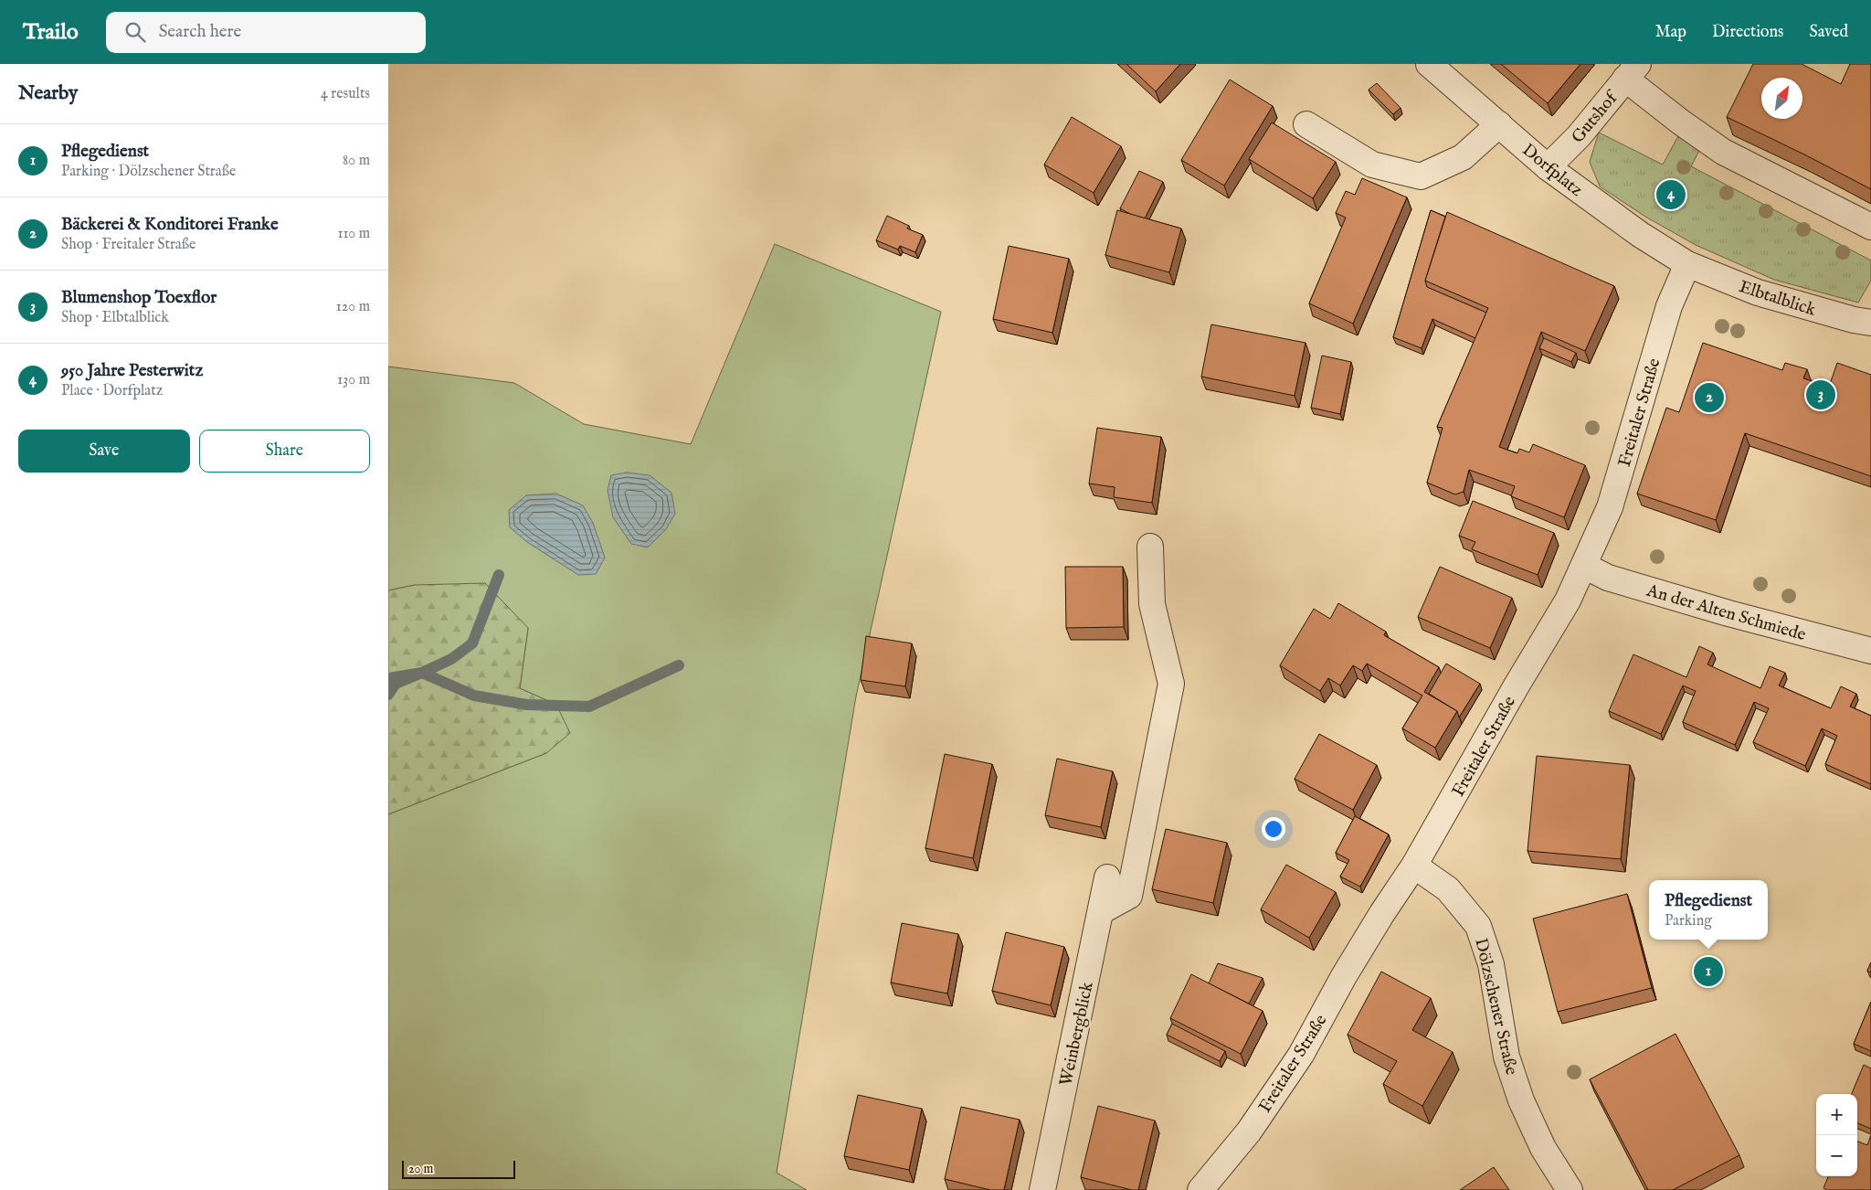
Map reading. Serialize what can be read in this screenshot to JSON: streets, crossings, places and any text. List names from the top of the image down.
{
  "streets": {
    "street": [
      "Gutshof",
      "Dorfplatz",
      "Elbtalblick",
      "Freitaler Straße",
      "An der Alten Schmiede",
      "Dölzschener Straße",
      "Weinbergblick"
    ]
  },
  "crossings": [
    ["Gutshof", "Dorfplatz"],
    ["Dorfplatz", "Elbtalblick"],
    ["Dorfplatz", "Freitaler Straße"],
    ["Elbtalblick", "Freitaler Straße"],
    ["Freitaler Straße", "An der Alten Schmiede"],
    ["Freitaler Straße", "Dölzschener Straße"]
  ],
  "scale_bar": "20 m",
  "north": "top right",
  "page": {
    "header": "Trailo",
    "search": "Search here",
    "nav": ["Map", "Directions", "Saved"],
    "heading": ["Nearby", "4 results"],
    "list": [
      {
        "mark": "1",
        "name": "Pflegedienst",
        "note": "Parking · Dölzschener Straße",
        "value": "80 m"
      },
      {
        "mark": "2",
        "name": "Bäckerei & Konditorei Franke",
        "note": "Shop · Freitaler Straße",
        "value": "110 m"
      },
      {
        "mark": "3",
        "name": "Blumenshop Toexflor",
        "note": "Shop · Elbtalblick",
        "value": "120 m"
      },
      {
        "mark": "4",
        "name": "950 Jahre Pesterwitz",
        "note": "Place · Dorfplatz",
        "value": "130 m"
      }
    ],
    "pins": [
      "4",
      "3",
      "2",
      "1"
    ],
    "buttons": ["Save", "Share"],
    "popup": ["Pflegedienst", "Parking"],
    "map_buttons": ["+", "−"],
    "scale": "20 m"
  }
}
